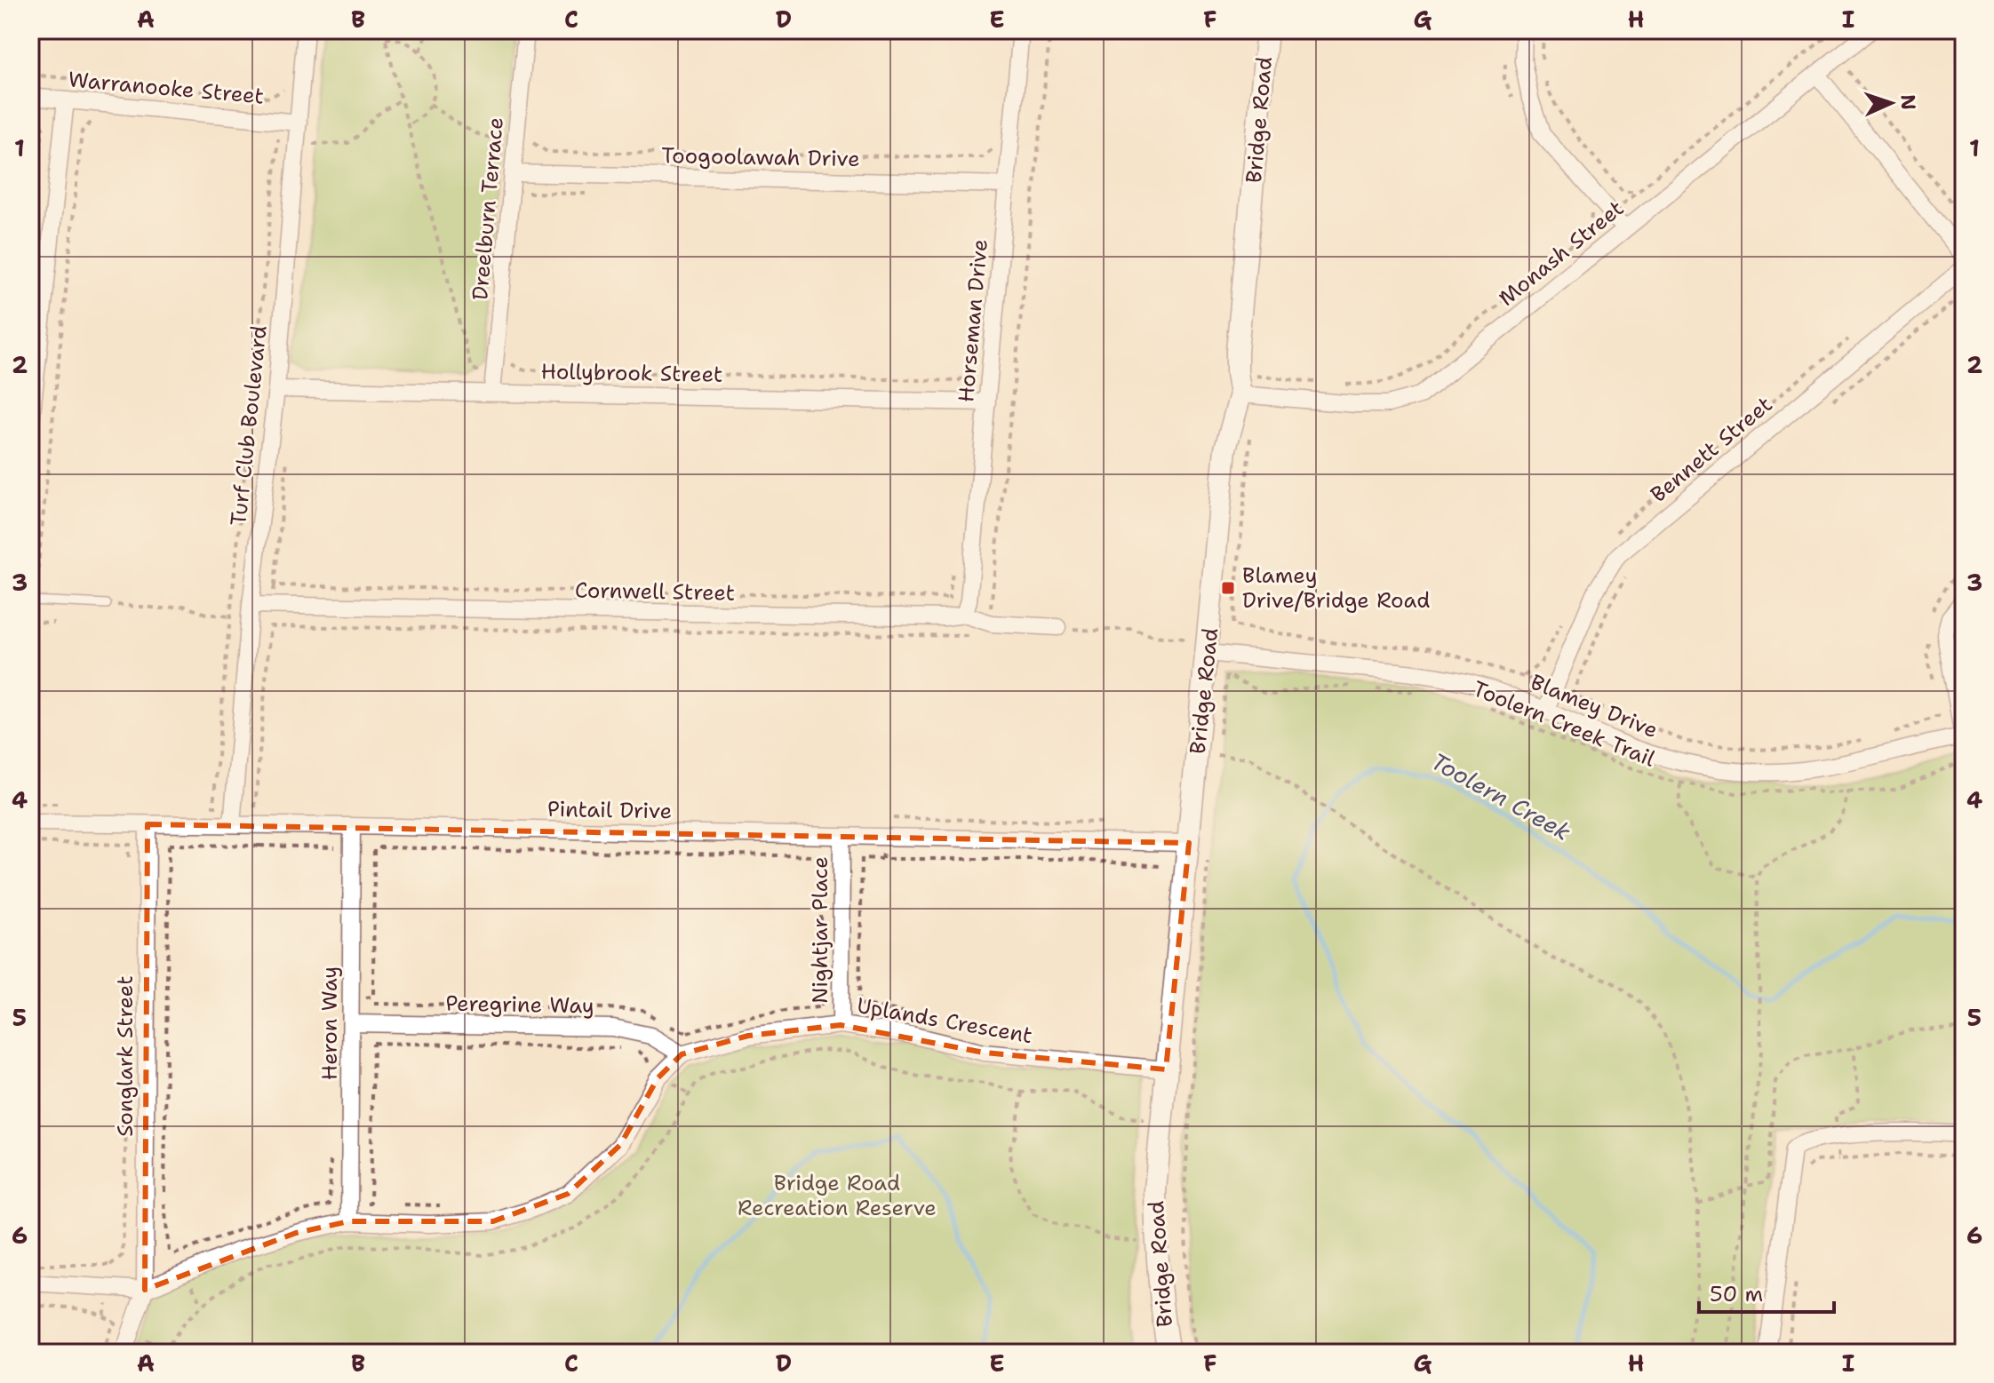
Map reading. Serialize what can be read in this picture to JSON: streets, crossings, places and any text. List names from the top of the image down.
{
  "streets": {
    "street": [
      "Warranooke Street",
      "Bridge Road",
      "Toogoolawah Drive",
      "Dreelburn Terrace",
      "Monash Street",
      "Horseman Drive",
      "Hollybrook Street",
      "Turf Club Boulevard",
      "Bennett Street",
      "Cornwell Street",
      "Blamey Drive",
      "Pintail Drive",
      "Nightjar Place",
      "Peregrine Way",
      "Uplands Crescent",
      "Heron Way",
      "Songlark Street"
    ],
    "path": ["Toolern Creek Trail"]
  },
  "crossings": [
    ["Warranooke Street", "Turf Club Boulevard"],
    ["Bridge Road", "Monash Street"],
    ["Bridge Road", "Blamey Drive"],
    ["Bridge Road", "Pintail Drive"],
    ["Bridge Road", "Uplands Crescent"],
    ["Toogoolawah Drive", "Dreelburn Terrace"],
    ["Toogoolawah Drive", "Horseman Drive"],
    ["Dreelburn Terrace", "Hollybrook Street"],
    ["Horseman Drive", "Hollybrook Street"],
    ["Horseman Drive", "Cornwell Street"],
    ["Hollybrook Street", "Turf Club Boulevard"],
    ["Turf Club Boulevard", "Cornwell Street"],
    ["Turf Club Boulevard", "Pintail Drive"],
    ["Bennett Street", "Blamey Drive"],
    ["Pintail Drive", "Nightjar Place"],
    ["Pintail Drive", "Heron Way"],
    ["Pintail Drive", "Songlark Street"],
    ["Nightjar Place", "Uplands Crescent"],
    ["Peregrine Way", "Uplands Crescent"],
    ["Peregrine Way", "Heron Way"],
    ["Uplands Crescent", "Heron Way"],
    ["Uplands Crescent", "Songlark Street"]
  ],
  "water": ["Toolern Creek"],
  "parks": ["Bridge Road Recreation Reserve"],
  "places": {
    "transit": ["Blamey Drive/Bridge Road"]
  },
  "scale_bar": "50 m",
  "north": "right",
  "grid": {
    "columns": [
      "A",
      "B",
      "C",
      "D",
      "E",
      "F",
      "G",
      "H",
      "I"
    ],
    "rows": [
      "1",
      "2",
      "3",
      "4",
      "5",
      "6"
    ]
  }
}
